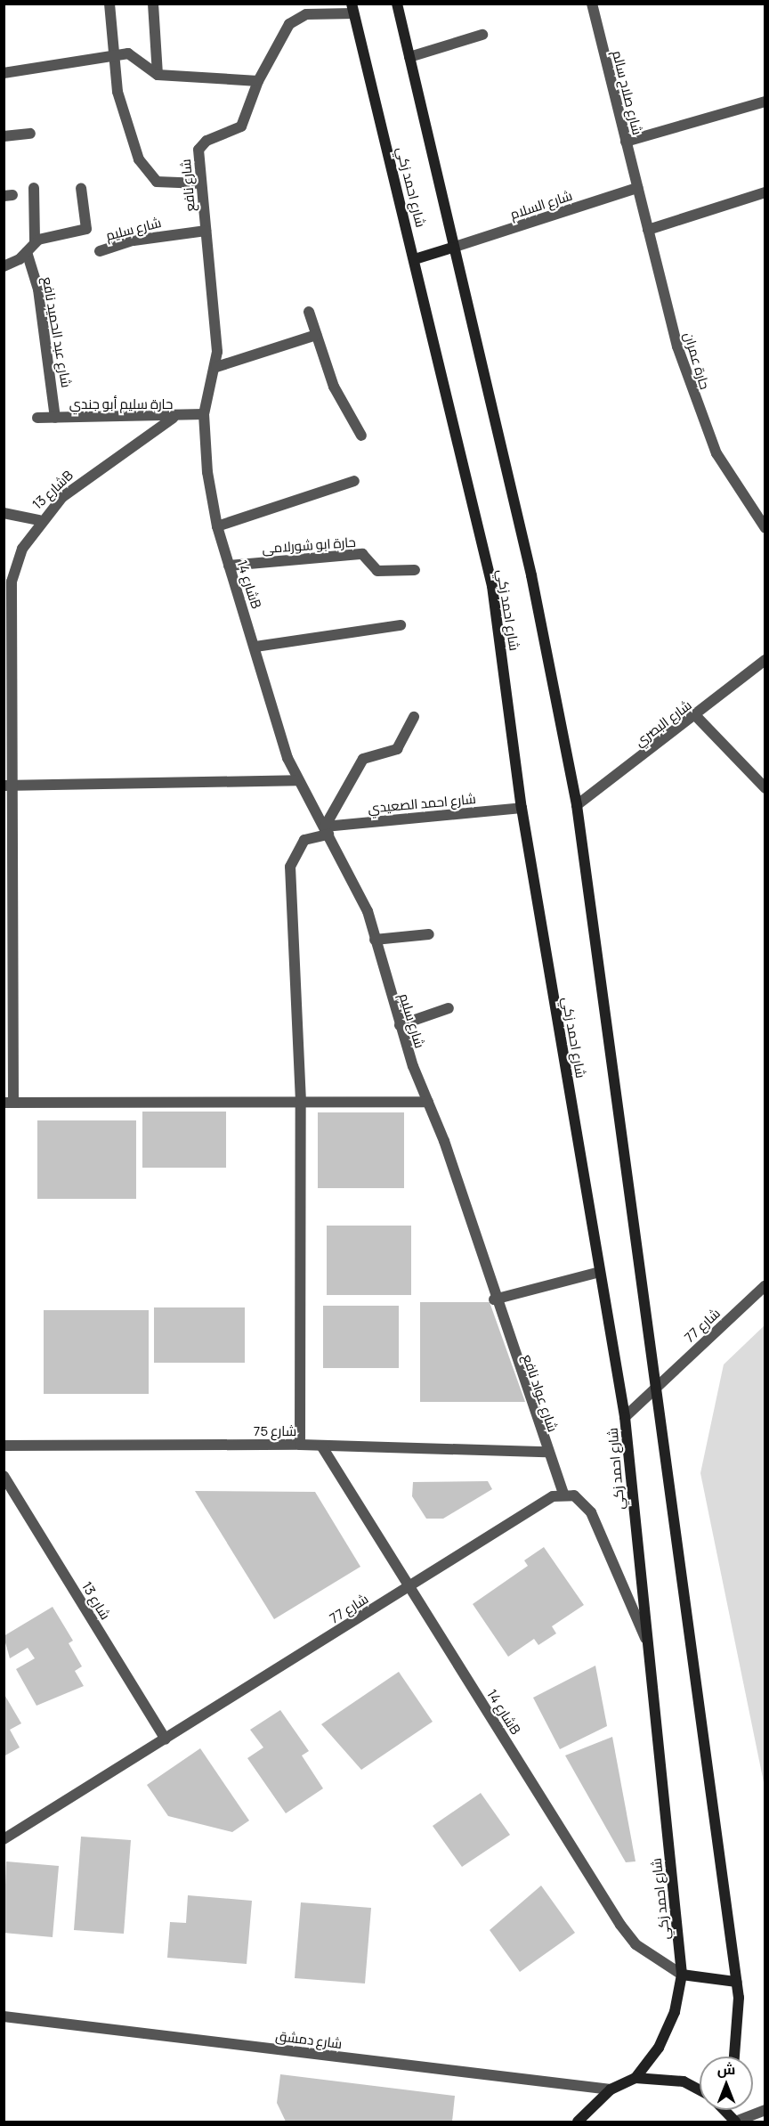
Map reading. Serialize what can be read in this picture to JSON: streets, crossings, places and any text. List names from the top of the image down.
{
  "streets": {
    "street": [
      "شارع صلاح سالم",
      "شارع نافع",
      "شارع احمد زكي",
      "شارع السلام",
      "شارع سليم",
      "شارع عبد الحميد نافع",
      "حارة عمران",
      "حارة سليم أبو جندي",
      "شارع 13B",
      "حارة ابو شورلامى",
      "شارع 14B",
      "شارع البصري",
      "شارع احمد الصعيدي",
      "شارع 77",
      "شارع عواد نافع",
      "شارع 75",
      "شارع 13",
      "شارع دمشق"
    ]
  },
  "crossings": [
    ["شارع صلاح سالم", "شارع السلام"],
    ["شارع صلاح سالم", "حارة عمران"],
    ["شارع نافع", "شارع احمد زكي"],
    ["شارع نافع", "شارع سليم"],
    ["شارع نافع", "حارة سليم أبو جندي"],
    ["شارع نافع", "شارع 14B"],
    ["شارع احمد زكي", "شارع السلام"],
    ["شارع احمد زكي", "شارع 14B"],
    ["شارع احمد زكي", "شارع البصري"],
    ["شارع احمد زكي", "شارع احمد الصعيدي"],
    ["شارع احمد زكي", "شارع 77"],
    ["شارع السلام", "حارة عمران"],
    ["شارع سليم", "شارع 14B"],
    ["شارع سليم", "شارع احمد الصعيدي"],
    ["شارع سليم", "شارع عواد نافع"],
    ["شارع عبد الحميد نافع", "حارة سليم أبو جندي"],
    ["حارة سليم أبو جندي", "شارع 13B"],
    ["حارة سليم أبو جندي", "شارع 14B"],
    ["حارة ابو شورلامى", "شارع 14B"],
    ["شارع 14B", "شارع 77"],
    ["شارع 14B", "شارع 75"],
    ["شارع احمد الصعيدي", "شارع 75"],
    ["شارع 77", "شارع عواد نافع"],
    ["شارع 77", "شارع 13"],
    ["شارع عواد نافع", "شارع 75"]
  ],
  "north": "top"
}
